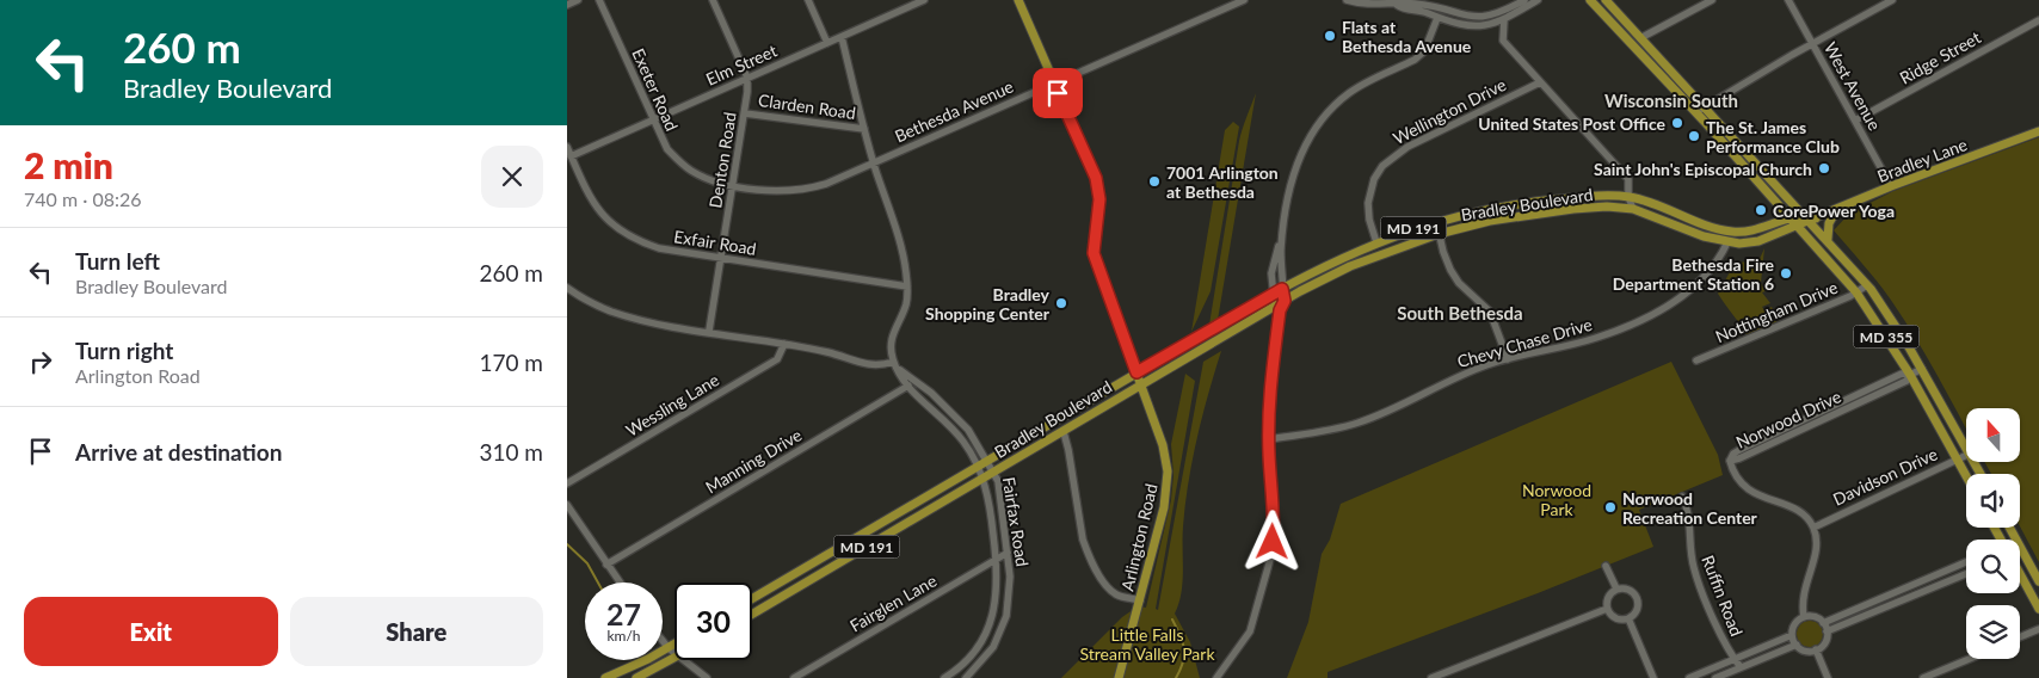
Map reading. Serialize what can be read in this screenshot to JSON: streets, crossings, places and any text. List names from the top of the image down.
{
  "streets": {
    "main road": [
      "Bradley Lane",
      "Bradley Boulevard",
      "MD 191",
      "MD 355",
      "Arlington Road"
    ],
    "street": [
      "Ridge Street",
      "Elm Street",
      "West Avenue",
      "Exeter Road",
      "Clarden Road",
      "Bethesda Avenue",
      "Wellington Drive",
      "Denton Road",
      "Exfair Road",
      "Nottingham Drive",
      "Chevy Chase Drive",
      "Wessling Lane",
      "Norwood Drive",
      "Manning Drive",
      "Davidson Drive",
      "Fairfax Road",
      "Ruffin Road",
      "Fairglen Lane"
    ]
  },
  "crossings": [
    ["Ridge Street", "West Avenue"],
    ["Elm Street", "Exeter Road"],
    ["Elm Street", "Denton Road"],
    ["Elm Street", "Exfair Road"],
    ["West Avenue", "Bradley Lane"],
    ["Exeter Road", "Bethesda Avenue"],
    ["Exeter Road", "Denton Road"],
    ["Clarden Road", "Denton Road"],
    ["Bethesda Avenue", "Arlington Road"],
    ["Wellington Drive", "Bradley Boulevard"],
    ["Denton Road", "Exfair Road"],
    ["Bradley Lane", "Bradley Boulevard"],
    ["Bradley Lane", "MD 355"],
    ["Bradley Boulevard", "MD 355"],
    ["Bradley Boulevard", "Chevy Chase Drive"],
    ["Bradley Boulevard", "Fairfax Road"],
    ["Bradley Boulevard", "Arlington Road"],
    ["Nottingham Drive", "MD 355"],
    ["MD 355", "Norwood Drive"],
    ["MD 355", "Davidson Drive"],
    ["Manning Drive", "Fairfax Road"],
    ["Fairfax Road", "Fairglen Lane"]
  ],
  "districts": ["Wisconsin South", "South Bethesda"],
  "parks": ["Norwood Park", "Little Falls Stream Valley Park"],
  "places": [
    "Flats at Bethesda Avenue",
    "United States Post Office",
    "The St. James Performance Club",
    "Saint John's Episcopal Church",
    "7001 Arlington at Bethesda",
    "CorePower Yoga",
    "Bethesda Fire Department Station 6",
    "Bradley Shopping Center",
    "Norwood Recreation Center"
  ],
  "north": "top",
  "page": {
    "turn": ["260 m", "Bradley Boulevard"],
    "heading": ["2 min", "740 m · 08:26"],
    "list": [
      {
        "name": "Turn left",
        "note": "Bradley Boulevard",
        "value": "260 m"
      },
      {
        "name": "Turn right",
        "note": "Arlington Road",
        "value": "170 m"
      },
      {
        "name": "Arrive at destination",
        "value": "310 m"
      }
    ],
    "speed": "27 km/h",
    "limit": "30",
    "buttons": ["Exit", "Share"]
  }
}
